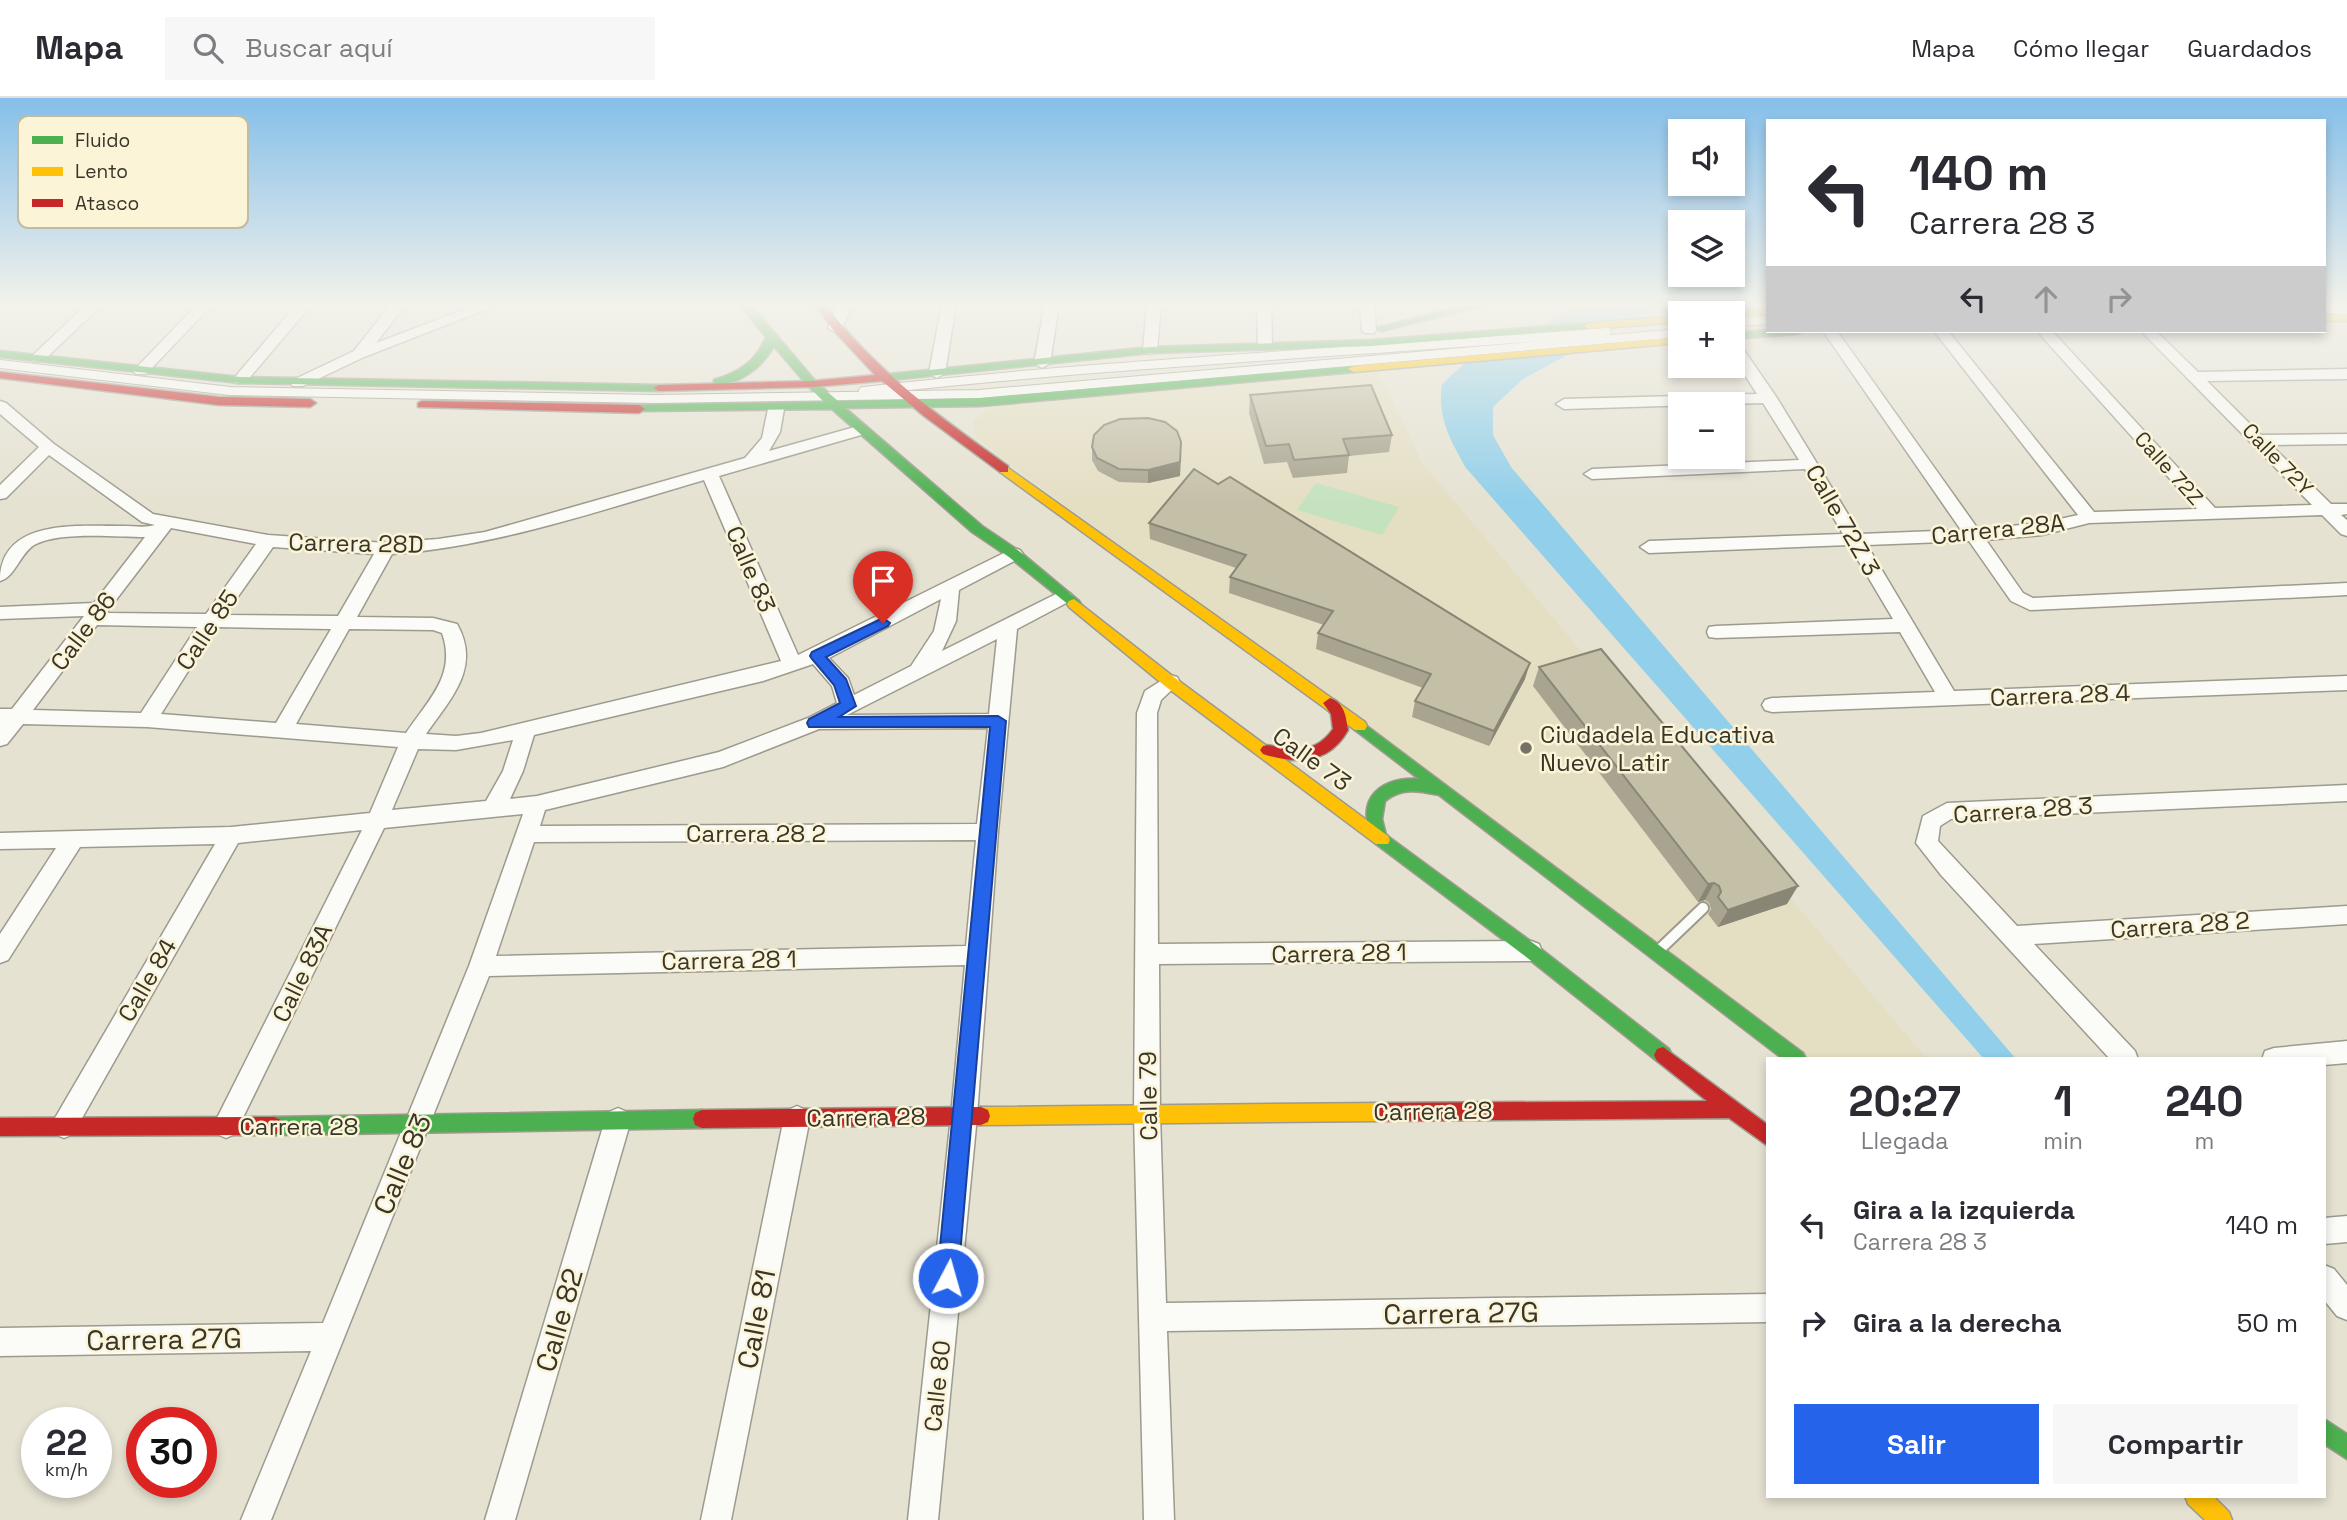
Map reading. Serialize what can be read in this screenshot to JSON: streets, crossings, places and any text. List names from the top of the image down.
{
  "streets": {
    "street": [
      "Calle 72Y",
      "Calle 72Z",
      "Calle 72Z 3",
      "Carrera 28A",
      "Carrera 28D",
      "Calle 83",
      "Calle 85",
      "Calle 86",
      "Carrera 28 4",
      "Calle 73",
      "Carrera 28 3",
      "Carrera 28 2",
      "Carrera 28 1",
      "Calle 83A",
      "Calle 84",
      "Calle 79",
      "Carrera 28",
      "Carrera 27G",
      "Calle 81",
      "Calle 82",
      "Calle 80"
    ]
  },
  "crossings": [
    ["Calle 72Y", "Carrera 28A"],
    ["Calle 72Z", "Carrera 28A"],
    ["Calle 72Z 3", "Carrera 28A"],
    ["Calle 72Z 3", "Carrera 28 4"],
    ["Carrera 28D", "Calle 83"],
    ["Carrera 28D", "Calle 85"],
    ["Carrera 28D", "Calle 86"],
    ["Carrera 28D", "Calle 73"],
    ["Calle 83", "Carrera 28 2"],
    ["Calle 83", "Carrera 28 1"],
    ["Calle 83", "Carrera 28"],
    ["Calle 83", "Carrera 27G"],
    ["Calle 85", "Calle 83A"],
    ["Calle 86", "Calle 83A"],
    ["Calle 73", "Carrera 28 1"],
    ["Calle 73", "Calle 79"],
    ["Calle 73", "Carrera 28"],
    ["Carrera 28 3", "Carrera 28 2"],
    ["Carrera 28 2", "Calle 80"],
    ["Carrera 28 1", "Calle 79"],
    ["Carrera 28 1", "Calle 80"],
    ["Calle 83A", "Carrera 28"],
    ["Calle 84", "Carrera 28"],
    ["Calle 79", "Carrera 28"],
    ["Calle 79", "Carrera 27G"],
    ["Carrera 28", "Calle 81"],
    ["Carrera 28", "Calle 82"],
    ["Carrera 28", "Calle 80"]
  ],
  "places": ["Ciudadela Educativa Nuevo Latir"],
  "legend": ["Fluido", "Lento", "Atasco"],
  "page": {
    "header": "Mapa",
    "search": "Buscar aquí",
    "nav": ["Mapa", "Cómo llegar", "Guardados"],
    "map_buttons": ["+", "−"],
    "turn": ["140 m", "Carrera 28 3"],
    "eta": [
      "20:27",
      "Llegada",
      "1",
      "min",
      "240",
      "m"
    ],
    "list": [
      {
        "name": "Gira a la izquierda",
        "note": "Carrera 28 3",
        "value": "140 m"
      },
      {
        "name": "Gira a la derecha",
        "value": "50 m"
      }
    ],
    "buttons": ["Salir", "Compartir"],
    "speed": "22 km/h",
    "limit": "30"
  }
}
